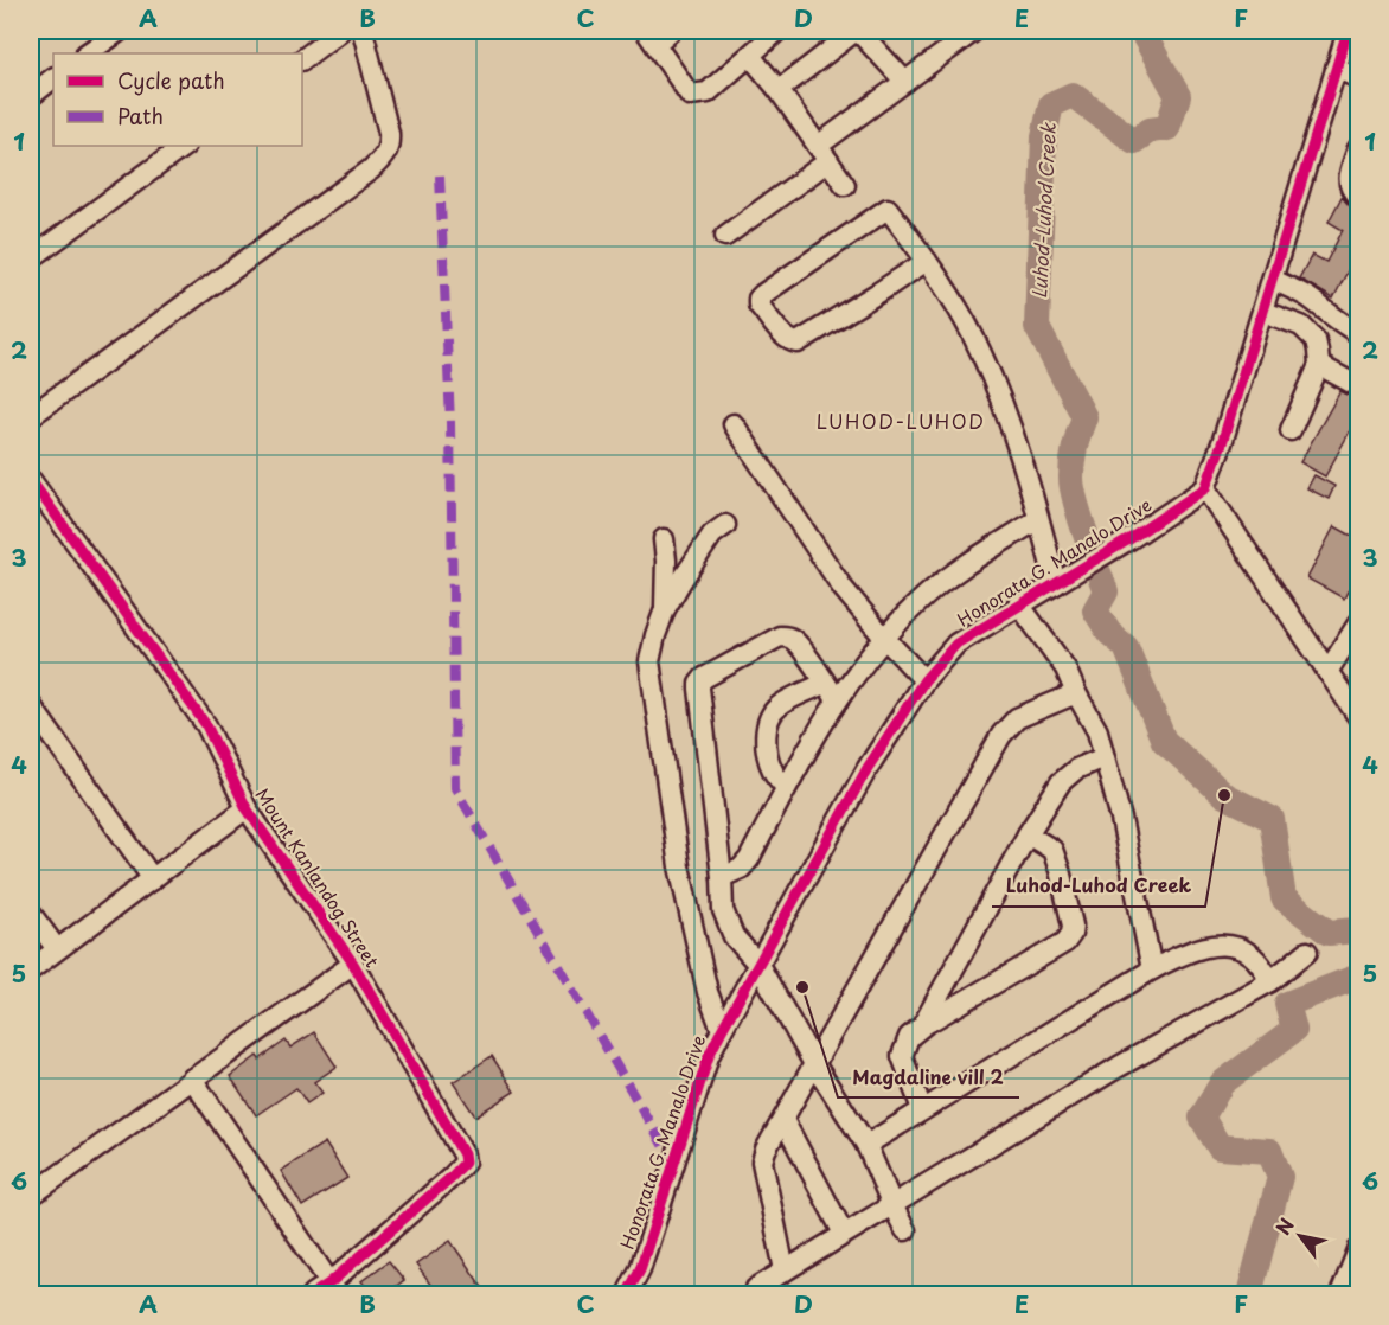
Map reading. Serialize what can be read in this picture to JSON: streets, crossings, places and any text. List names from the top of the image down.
{
  "streets": {
    "street": ["Honorata G. Manalo Drive", "Mount Kanlandog Street"]
  },
  "districts": ["LUHOD-LUHOD"],
  "water": ["Luhod-Luhod Creek"],
  "places": ["Luhod-Luhod Creek", "Magdaline vill 2"],
  "legend": ["Cycle path", "Path"],
  "north": "top left",
  "grid": {
    "columns": [
      "A",
      "B",
      "C",
      "D",
      "E",
      "F"
    ],
    "rows": [
      "1",
      "2",
      "3",
      "4",
      "5",
      "6"
    ]
  }
}
